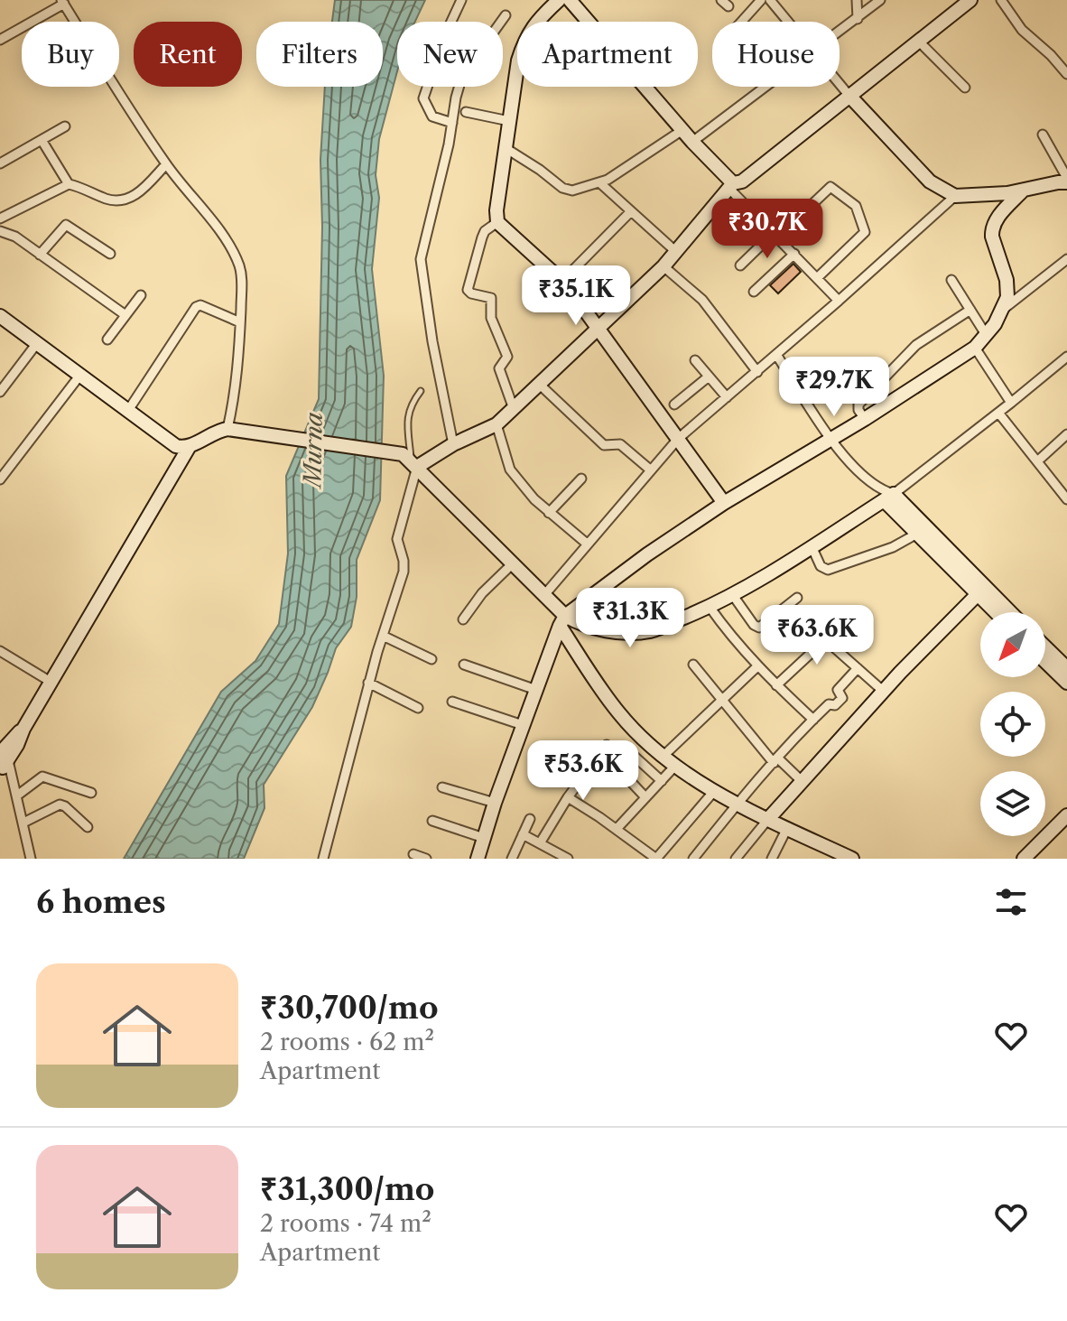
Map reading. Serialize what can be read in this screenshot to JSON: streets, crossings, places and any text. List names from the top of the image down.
{
  "water": ["Murna"],
  "north": "bottom left",
  "page": {
    "chip": [
      "Buy",
      "Rent",
      "Filters",
      "New",
      "Apartment",
      "House"
    ],
    "price": [
      "₹30.7K",
      "₹35.1K",
      "₹29.7K",
      "₹31.3K",
      "₹63.6K",
      "₹53.6K"
    ],
    "heading": "6 homes",
    "list": [
      {
        "name": "₹30,700/mo",
        "note": "2 rooms · 62 m² · Apartment"
      },
      {
        "name": "₹31,300/mo",
        "note": "2 rooms · 74 m² · Apartment"
      }
    ]
  }
}
